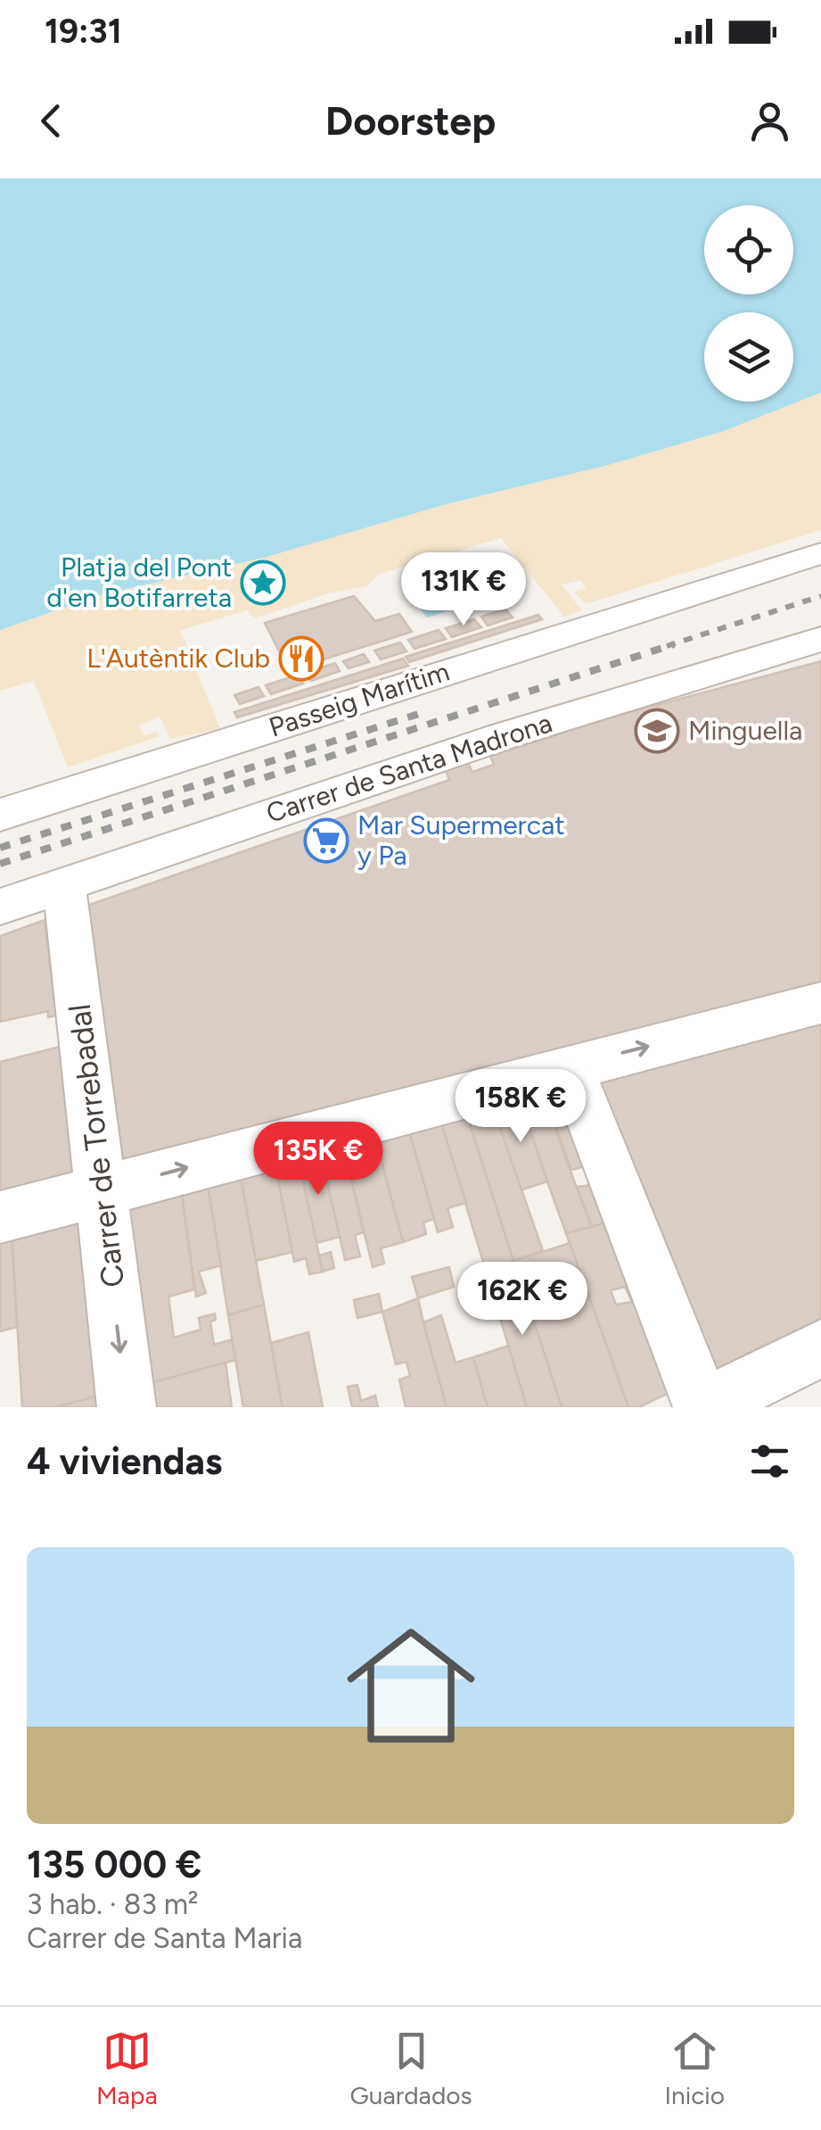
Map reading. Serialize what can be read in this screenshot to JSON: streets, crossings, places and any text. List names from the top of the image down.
{
  "streets": {
    "street": ["Passeig Marítim", "Carrer de Santa Madrona", "Carrer de Torrebadal"]
  },
  "crossings": [
    ["Carrer de Santa Madrona", "Carrer de Torrebadal"]
  ],
  "one_way": ["Carrer de Torrebadal"],
  "places": {
    "place": ["Platja del Pont d'en Botifarreta"],
    "restaurant": ["L'Autèntik Club"],
    "school or university": ["Minguella"],
    "supermarket": ["Mar Supermercat y Pa"]
  },
  "page": {
    "status": "19:31",
    "header": "Doorstep",
    "price": [
      "131K €",
      "158K €",
      "135K €",
      "162K €"
    ],
    "heading": "4 viviendas",
    "list": [
      {
        "name": "135 000 €",
        "note": "3 hab. · 83 m² · Carrer de Santa Maria"
      }
    ],
    "tabs": ["Mapa", "Guardados", "Inicio"]
  }
}
